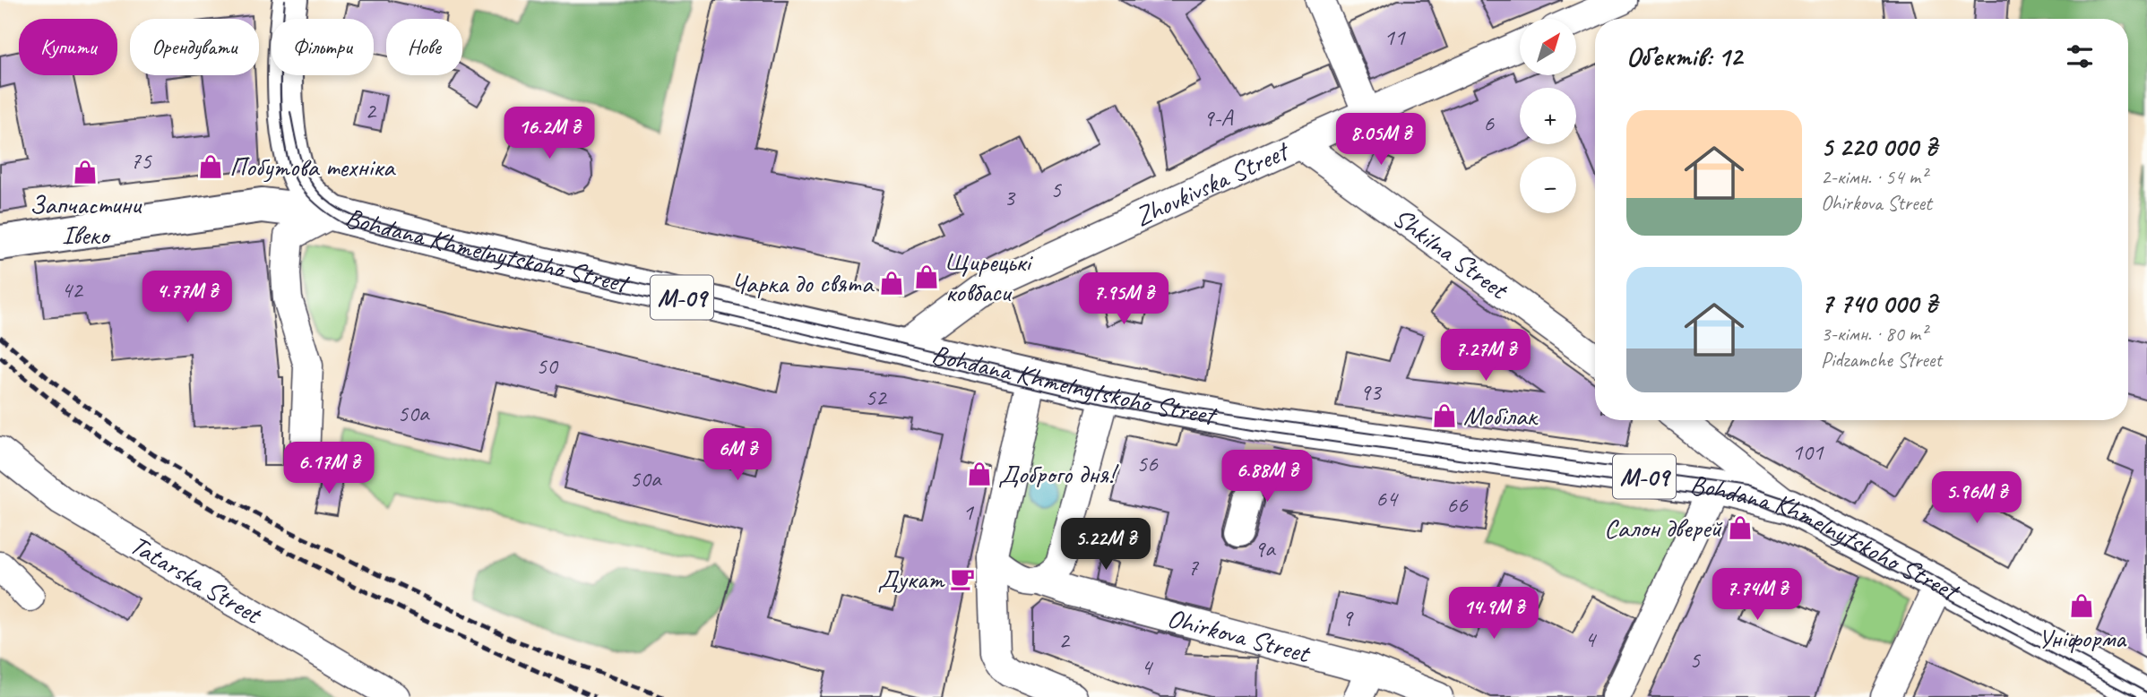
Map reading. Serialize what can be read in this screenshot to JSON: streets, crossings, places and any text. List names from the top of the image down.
{
  "streets": {
    "main road": ["Bohdana Khmelnytskoho Street", "М-09"],
    "street": [
      "Zhovkivska Street",
      "Shkilna Street",
      "Tatarska Street",
      "Ohirkova Street"
    ]
  },
  "crossings": [
    ["Zhovkivska Street", "Bohdana Khmelnytskoho Street"],
    ["Zhovkivska Street", "Shkilna Street"],
    ["Bohdana Khmelnytskoho Street", "М-09"]
  ],
  "places": {
    "shop": [
      "Побутова техніка",
      "Запчастини Івеко",
      "Щирецькі ковбаси",
      "Чарка до святa",
      "Мобілак",
      "Доброго дня!",
      "Салон дверей",
      "Уніформа"
    ],
    "cafe": ["Дукат"]
  },
  "house_numbers": [
    "11",
    "2",
    "9-А",
    "6",
    "75",
    "5",
    "3",
    "42",
    "50",
    "93",
    "52",
    "50а",
    "101",
    "56",
    "50а",
    "64",
    "66",
    "1",
    "9а",
    "7",
    "9",
    "4",
    "2",
    "5",
    "4"
  ],
  "north": "top right",
  "page": {
    "map_buttons": ["+", "−"],
    "chip": [
      "Купити",
      "Орендувати",
      "Фільтри",
      "Нове"
    ],
    "heading": "Об’єктів: 12",
    "list": [
      {
        "name": "5 220 000 ₴",
        "note": "2-кімн. · 54 m² · Ohirkova Street"
      },
      {
        "name": "7 740 000 ₴",
        "note": "3-кімн. · 80 m² · Pidzamche Street"
      }
    ],
    "price": [
      "16.2M ₴",
      "8.05M ₴",
      "4.77M ₴",
      "7.95M ₴",
      "7.27M ₴",
      "6M ₴",
      "6.17M ₴",
      "6.88M ₴",
      "5.96M ₴",
      "5.22M ₴",
      "7.74M ₴",
      "14.9M ₴"
    ]
  }
}
